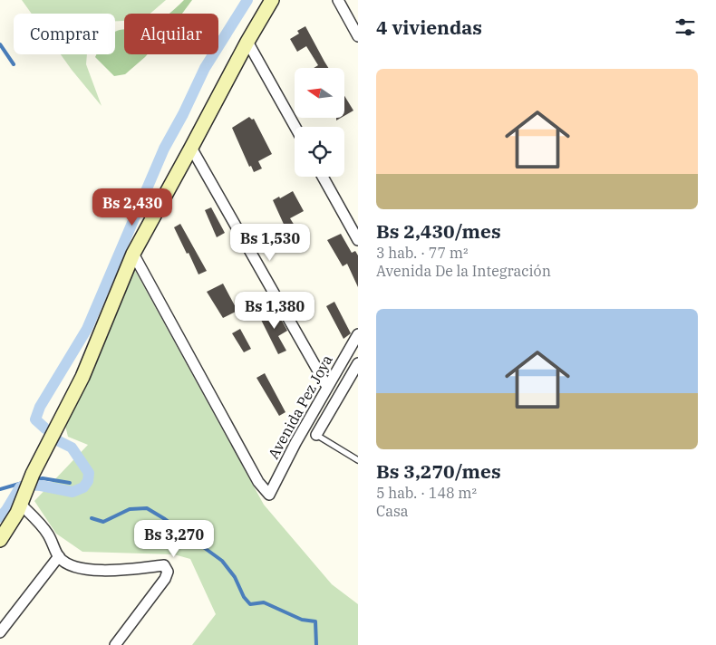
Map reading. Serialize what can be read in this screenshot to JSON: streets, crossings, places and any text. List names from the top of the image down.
{
  "streets": {
    "street": ["Avenida Pez Joya"]
  },
  "north": "left",
  "page": {
    "heading": "4 viviendas",
    "chip": ["Comprar", "Alquilar"],
    "list": [
      {
        "name": "Bs 2,430/mes",
        "note": "3 hab. · 77 m² · Avenida De la Integración"
      },
      {
        "name": "Bs 3,270/mes",
        "note": "5 hab. · 148 m² · Casa"
      }
    ],
    "price": [
      "Bs 2,430",
      "Bs 1,530",
      "Bs 1,380",
      "Bs 3,270"
    ]
  }
}
